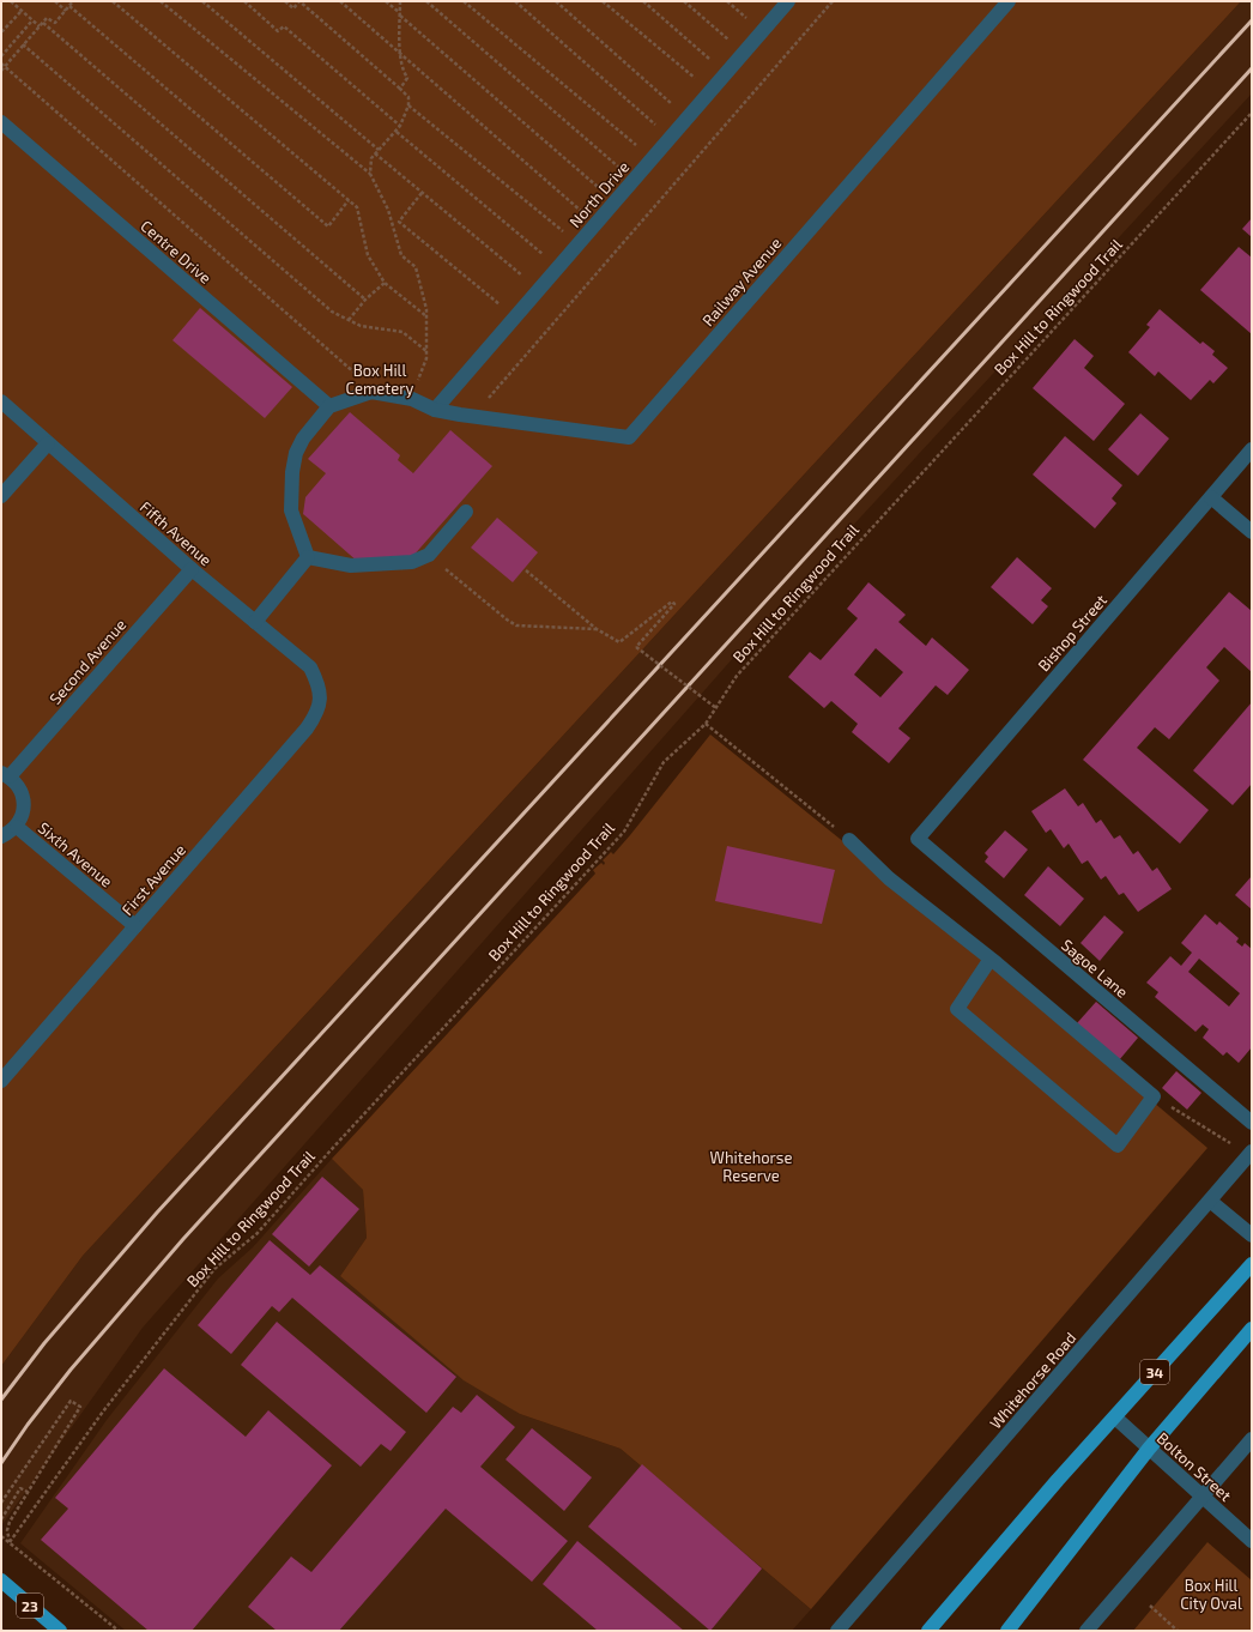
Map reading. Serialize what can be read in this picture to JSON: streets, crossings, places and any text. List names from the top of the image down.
{
  "streets": {
    "main road": ["34", "23"],
    "street": [
      "North Drive",
      "Centre Drive",
      "Railway Avenue",
      "Fifth Avenue",
      "Bishop Street",
      "Second Avenue",
      "Sixth Avenue",
      "First Avenue",
      "Sagoe Lane",
      "Whitehorse Road",
      "Bolton Street"
    ],
    "path": ["Box Hill to Ringwood Trail"]
  },
  "crossings": [
    ["North Drive", "Railway Avenue"],
    ["Fifth Avenue", "Second Avenue"],
    ["Fifth Avenue", "First Avenue"],
    ["Bishop Street", "Sagoe Lane"],
    ["Sixth Avenue", "First Avenue"],
    ["34", "Bolton Street"]
  ],
  "parks": ["Box Hill Cemetery", "Whitehorse Reserve", "Box Hill City Oval"]
}
